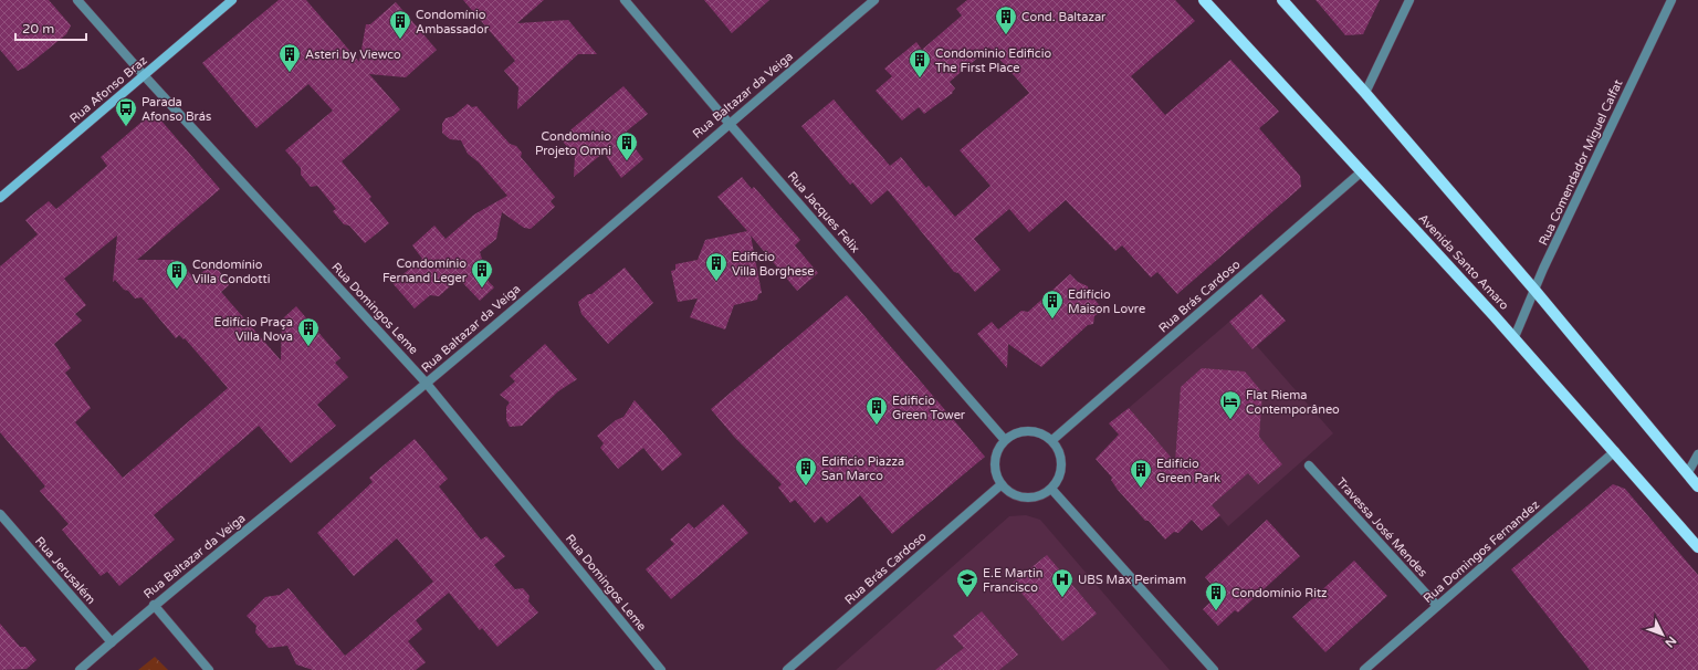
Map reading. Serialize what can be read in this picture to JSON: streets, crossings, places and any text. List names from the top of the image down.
{
  "streets": {
    "main road": ["Avenida Santo Amaro"],
    "street": [
      "Rua Afonso Braz",
      "Rua Baltazar da Veiga",
      "Rua Comendador Miguel Calfat",
      "Rua Jacques Felix",
      "Rua Brás Cardoso",
      "Rua Domingos Leme",
      "Travessa José Mendes",
      "Rua Domingos Fernandez",
      "Rua Jerusalém"
    ]
  },
  "crossings": [
    ["Rua Afonso Braz", "Rua Domingos Leme"],
    ["Rua Baltazar da Veiga", "Rua Jacques Felix"],
    ["Rua Baltazar da Veiga", "Rua Domingos Leme"],
    ["Rua Baltazar da Veiga", "Rua Jerusalém"],
    ["Rua Comendador Miguel Calfat", "Avenida Santo Amaro"],
    ["Rua Jacques Felix", "Rua Brás Cardoso"],
    ["Avenida Santo Amaro", "Rua Brás Cardoso"],
    ["Avenida Santo Amaro", "Rua Domingos Fernandez"],
    ["Travessa José Mendes", "Rua Domingos Fernandez"]
  ],
  "places": {
    "building": [
      "Cond. Baltazar",
      "Condomínio Ambassador",
      "Asteri by Viewco",
      "Condominio Edificio The First Place",
      "Condomínio Projeto Omni",
      "Edificio Villa Borghese",
      "Condomínio Fernand Leger",
      "Condomínio Villa Condotti",
      "Edifício Maison Lovre",
      "Edifício Praça Villa Nova",
      "Edificio Green Tower",
      "Edificio Piazza San Marco",
      "Edifício Green Park",
      "Condomínio Ritz"
    ],
    "bus stop": ["Parada Afonso Brás"],
    "hotel": ["Flat Riema Contemporâneo"],
    "school or university": ["E.E Martin Francisco"],
    "hospital": ["UBS Max Perimam"]
  },
  "scale_bar": "20 m",
  "north": "bottom right"
}
